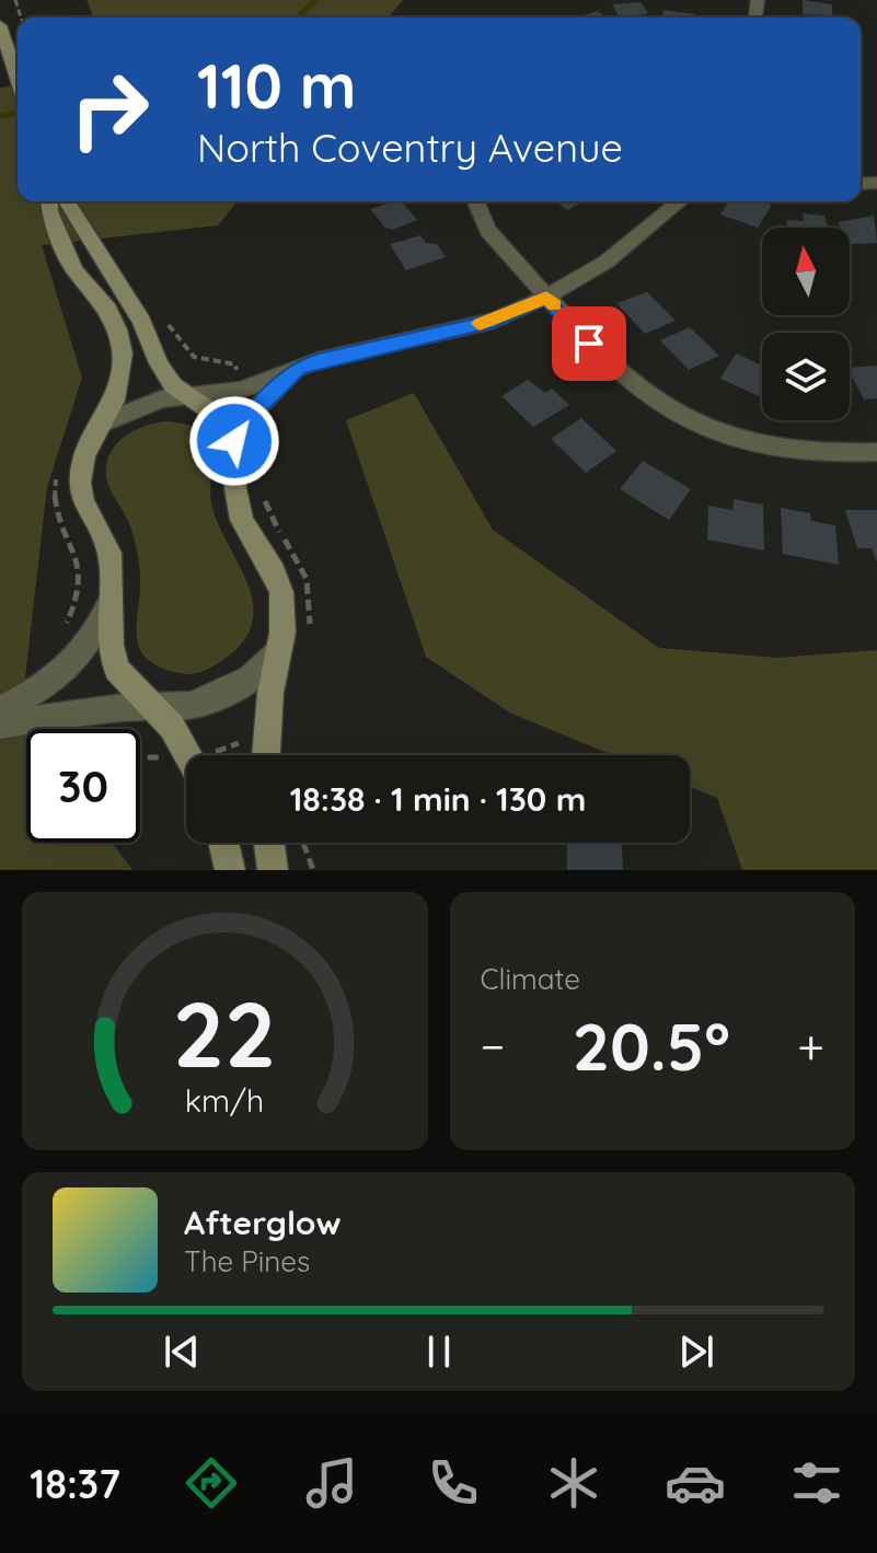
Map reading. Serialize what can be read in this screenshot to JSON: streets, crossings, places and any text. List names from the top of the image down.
{
  "north": "top",
  "page": {
    "turn": ["110 m", "North Coventry Avenue"],
    "limit": "30",
    "trip": "18:38 · 1 min · 130 m",
    "tile": "Climate",
    "heat": ["−", "20.5°", "+"],
    "song": ["Afterglow", "The Pines"],
    "tabs": "18:37",
    "gauge": ["22", "km/h"]
  }
}
